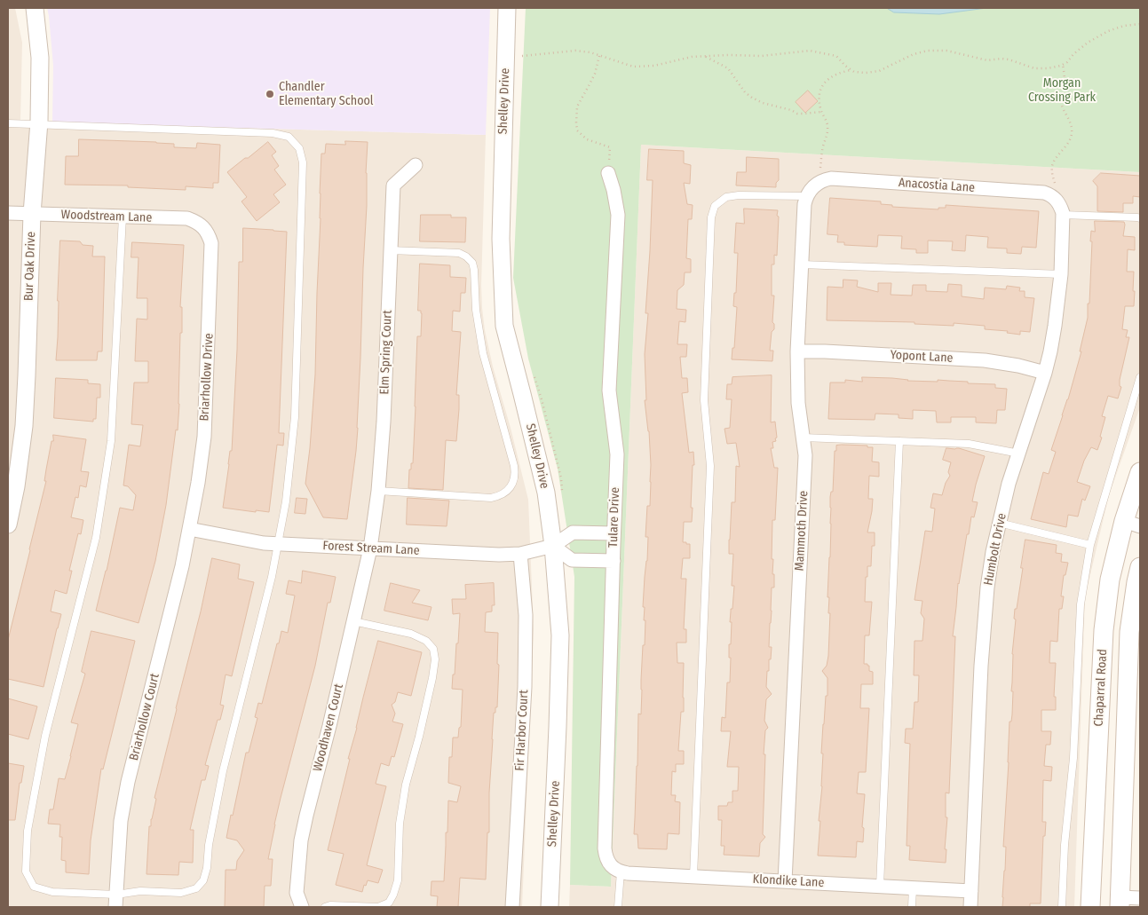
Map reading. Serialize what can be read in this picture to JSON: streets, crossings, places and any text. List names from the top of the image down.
{
  "streets": {
    "main road": ["Chaparral Road"],
    "street": [
      "Shelley Drive",
      "Anacostia Lane",
      "Woodstream Lane",
      "Bur Oak Drive",
      "Elm Spring Court",
      "Yopont Lane",
      "Briarhollow Drive",
      "Tulare Drive",
      "Mammoth Drive",
      "Forest Stream Lane",
      "Humbolt Drive",
      "Briarhollow Court",
      "Woodhaven Court",
      "Fir Harbor Court",
      "Klondike Lane"
    ]
  },
  "crossings": [
    ["Shelley Drive", "Forest Stream Lane"],
    ["Anacostia Lane", "Humbolt Drive"],
    ["Woodstream Lane", "Bur Oak Drive"],
    ["Woodstream Lane", "Briarhollow Drive"],
    ["Elm Spring Court", "Forest Stream Lane"],
    ["Elm Spring Court", "Woodhaven Court"],
    ["Yopont Lane", "Mammoth Drive"],
    ["Yopont Lane", "Humbolt Drive"],
    ["Briarhollow Drive", "Forest Stream Lane"],
    ["Briarhollow Drive", "Briarhollow Court"],
    ["Tulare Drive", "Forest Stream Lane"],
    ["Tulare Drive", "Klondike Lane"],
    ["Mammoth Drive", "Klondike Lane"],
    ["Forest Stream Lane", "Briarhollow Court"],
    ["Forest Stream Lane", "Woodhaven Court"],
    ["Forest Stream Lane", "Fir Harbor Court"],
    ["Humbolt Drive", "Klondike Lane"]
  ],
  "parks": ["Morgan Crossing Park"],
  "places": ["Chandler Elementary School"]
}
